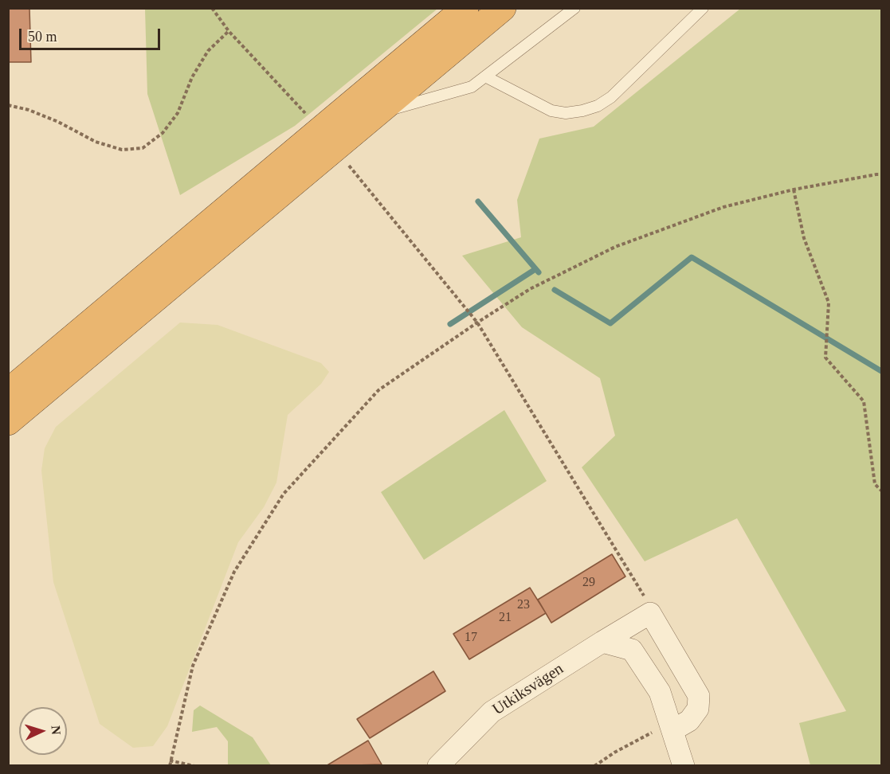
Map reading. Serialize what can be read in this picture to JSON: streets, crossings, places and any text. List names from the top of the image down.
{
  "streets": {
    "street": ["Utkiksvägen"]
  },
  "house_numbers": [
    "29",
    "23",
    "21",
    "17"
  ],
  "scale_bar": "50 m",
  "north": "right"
}
